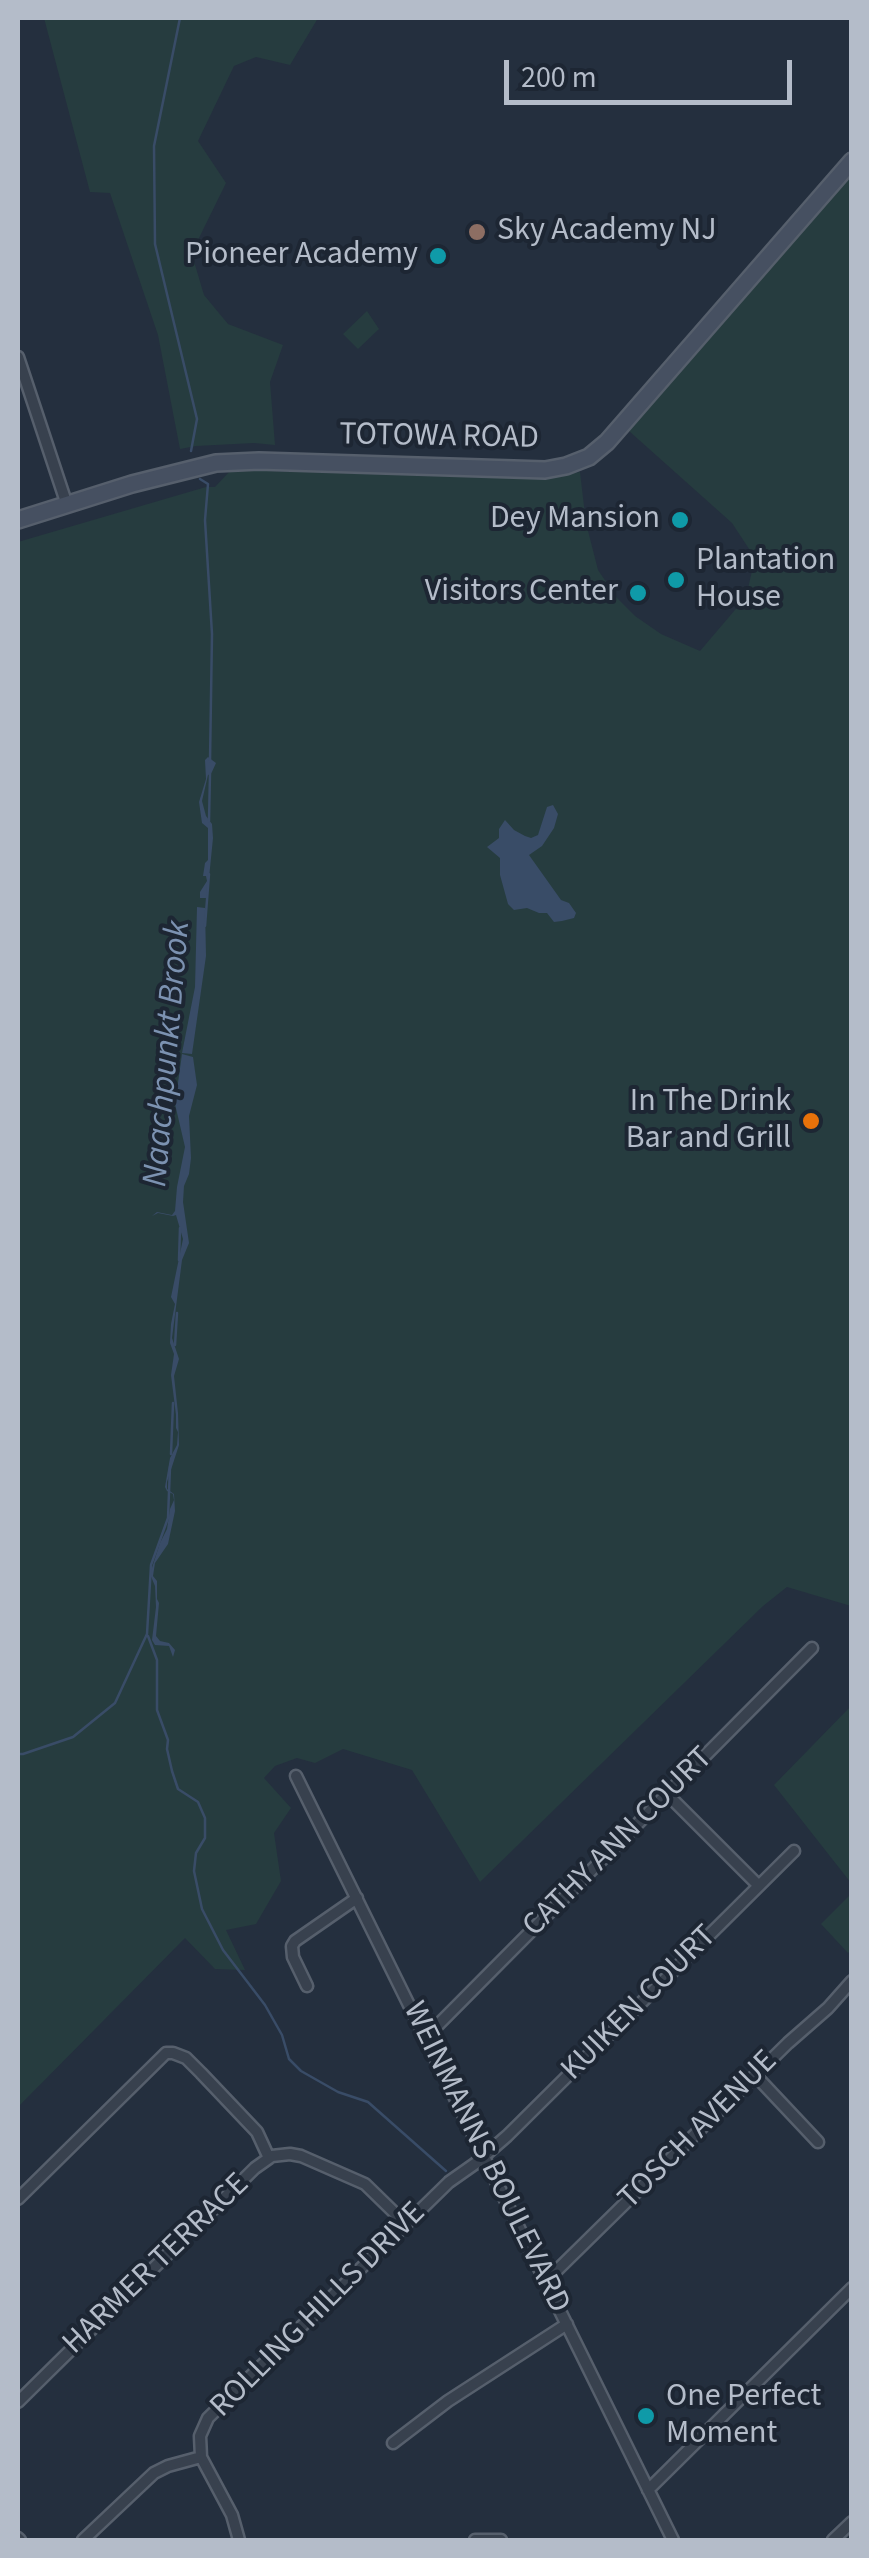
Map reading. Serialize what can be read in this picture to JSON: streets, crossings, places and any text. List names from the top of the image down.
{
  "streets": {
    "main road": ["TOTOWA ROAD"],
    "street": [
      "CATHY ANN COURT",
      "KUIKEN COURT",
      "TOSCH AVENUE",
      "WEINMANNS BOULEVARD",
      "HARMER TERRACE",
      "ROLLING HILLS DRIVE"
    ]
  },
  "crossings": [
    ["CATHY ANN COURT", "WEINMANNS BOULEVARD"],
    ["KUIKEN COURT", "WEINMANNS BOULEVARD"],
    ["KUIKEN COURT", "ROLLING HILLS DRIVE"],
    ["TOSCH AVENUE", "WEINMANNS BOULEVARD"],
    ["WEINMANNS BOULEVARD", "ROLLING HILLS DRIVE"],
    ["HARMER TERRACE", "ROLLING HILLS DRIVE"]
  ],
  "water": ["Naachpunkt Brook"],
  "places": [
    "Sky Academy NJ",
    "Pioneer Academy",
    "Dey Mansion",
    "Plantation House",
    "Visitors Center",
    "In The Drink Bar and Grill",
    "One Perfect Moment"
  ],
  "scale_bar": "200 m"
}
